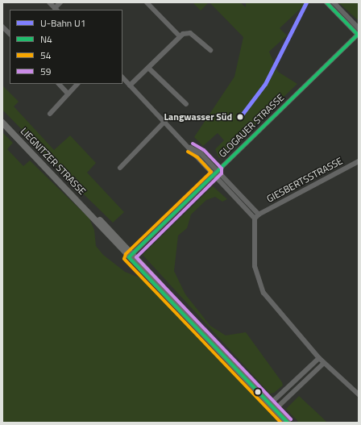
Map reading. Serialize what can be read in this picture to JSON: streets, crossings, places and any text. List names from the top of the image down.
{
  "streets": {
    "main road": ["LIEGNITZER STRASSE"],
    "street": ["GLOGAUER STRASSE", "GIESBERTSSTRASSE"]
  },
  "crossings": [
    ["GLOGAUER STRASSE", "LIEGNITZER STRASSE"]
  ],
  "places": ["Langwasser Süd"],
  "lines": [
    "metro line U1",
    "transit line N4",
    "transit line 59",
    "transit line 54"
  ],
  "legend": [
    "U-Bahn U1",
    "N4",
    "54",
    "59"
  ]
}
